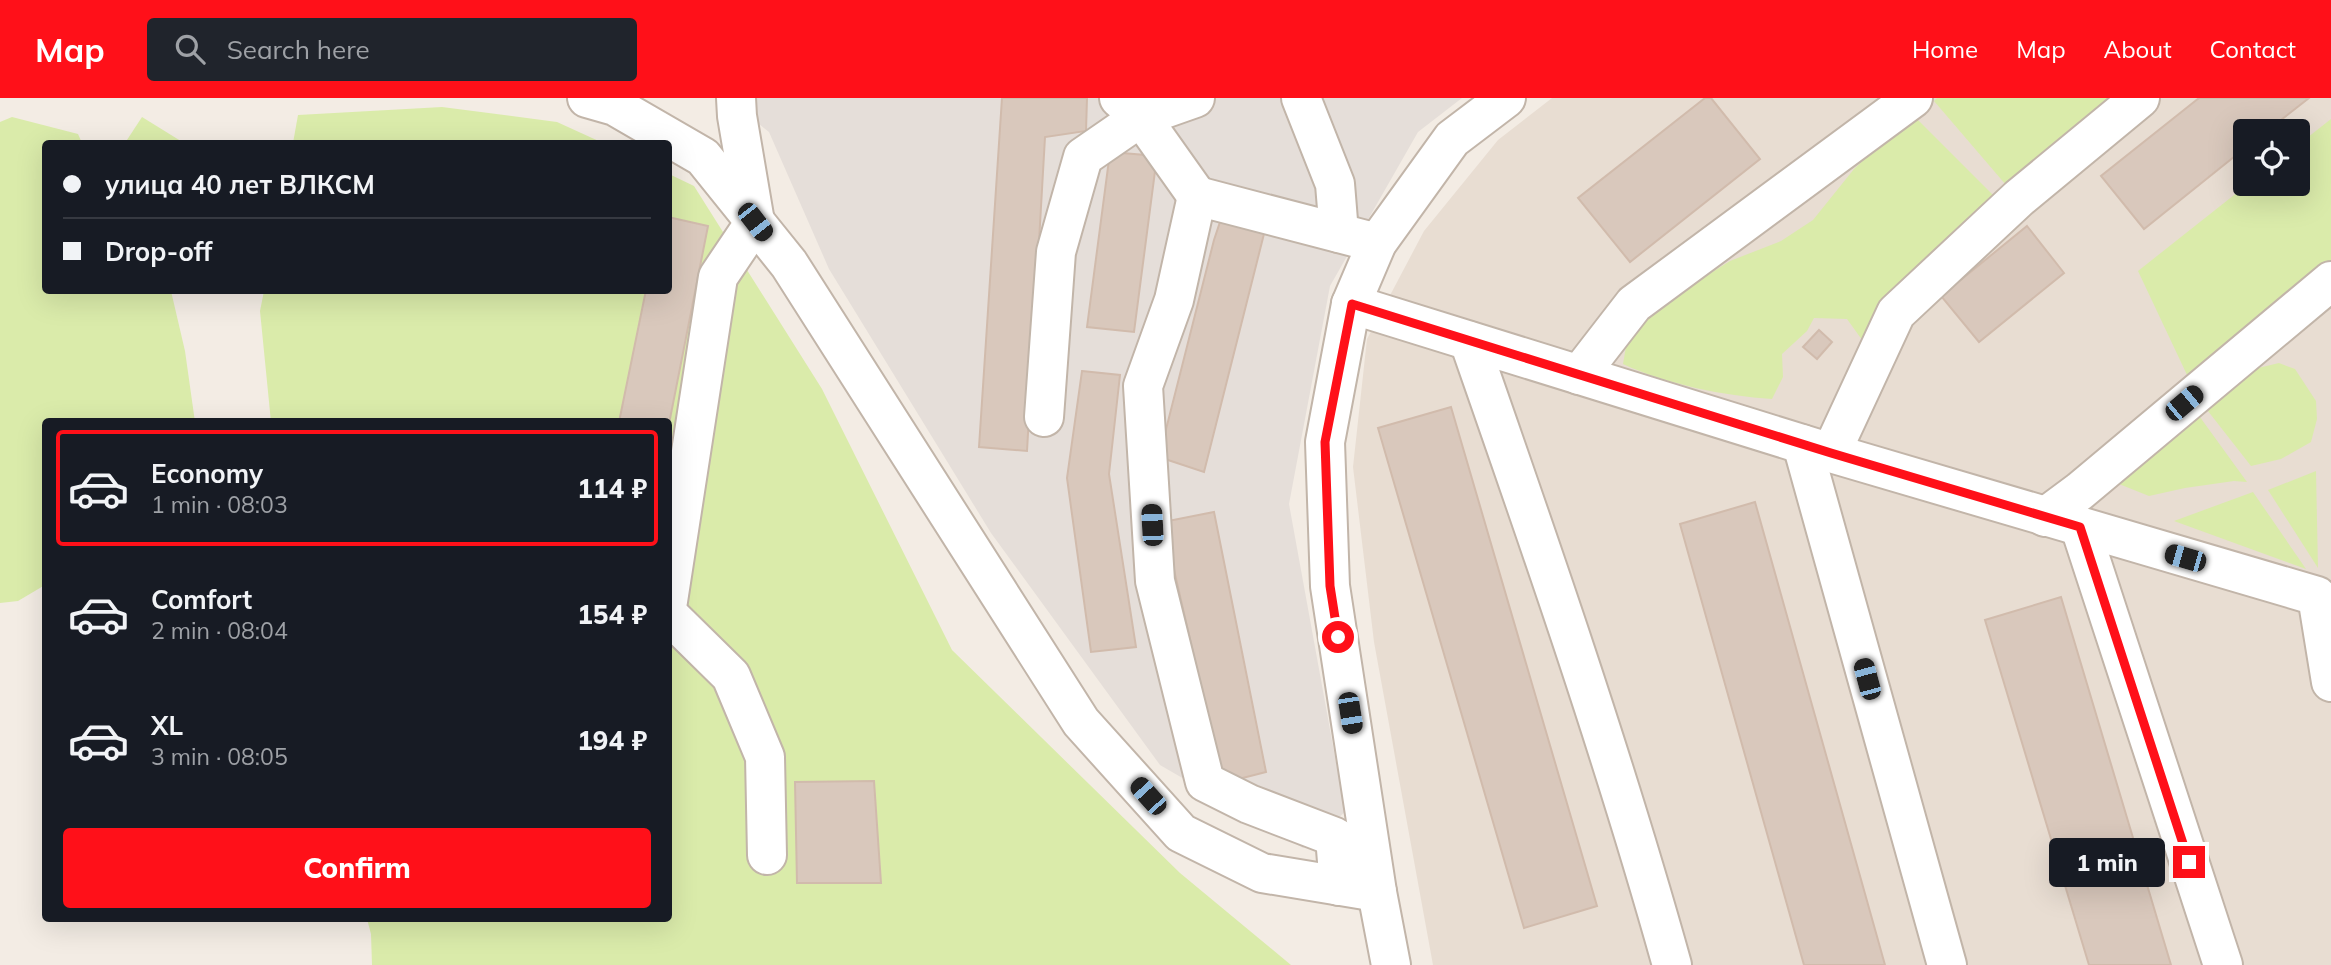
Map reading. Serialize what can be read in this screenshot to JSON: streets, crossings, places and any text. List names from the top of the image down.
{
  "page": {
    "header": "Map",
    "search": "Search here",
    "nav": [
      "Home",
      "Map",
      "About",
      "Contact"
    ],
    "banner": ["улица 40 лет ВЛКСМ", "Drop-off"],
    "list": [
      {
        "name": "Economy",
        "note": "1 min · 08:03",
        "value": "114 ₽"
      },
      {
        "name": "Comfort",
        "note": "2 min · 08:04",
        "value": "154 ₽"
      },
      {
        "name": "XL",
        "note": "3 min · 08:05",
        "value": "194 ₽"
      }
    ],
    "buttons": "Confirm",
    "bubble": "1 min"
  }
}
